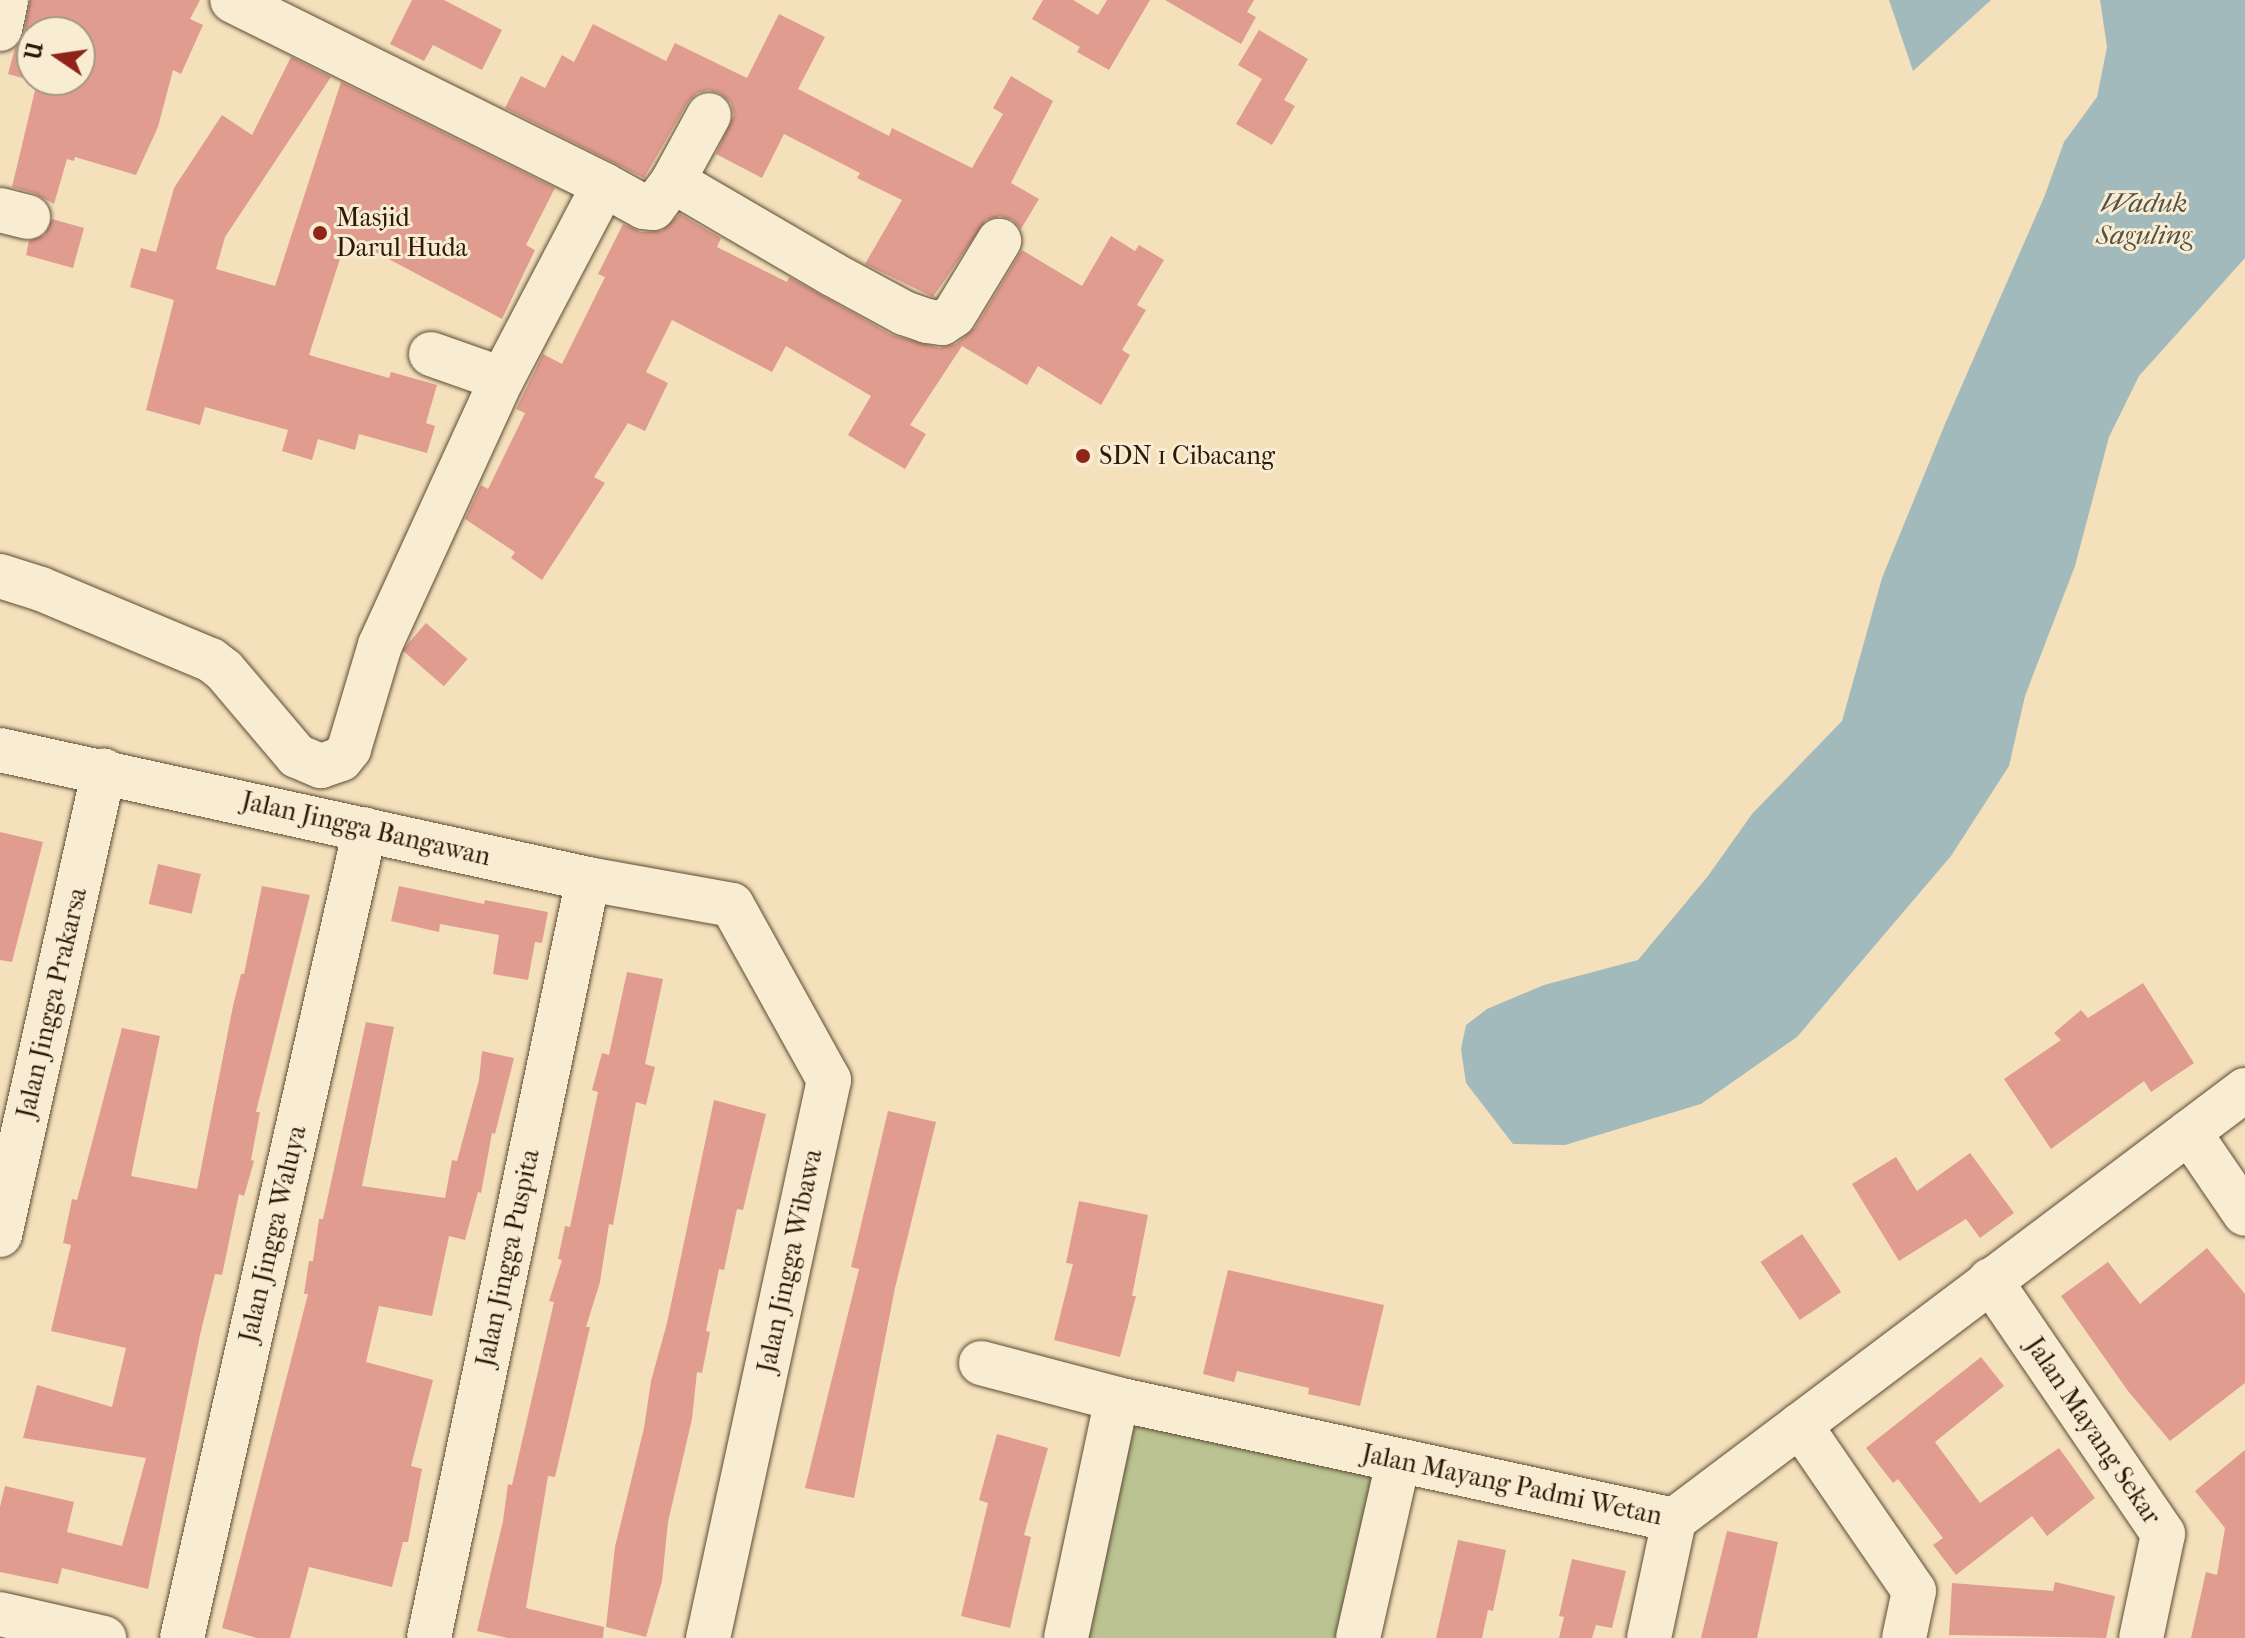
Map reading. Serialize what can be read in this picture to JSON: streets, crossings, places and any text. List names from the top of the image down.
{
  "streets": {
    "street": [
      "Jalan Jingga Bangawan",
      "Jalan Jingga Prakarsa",
      "Jalan Jingga Waluya",
      "Jalan Jingga Puspita",
      "Jalan Jingga Wibawa",
      "Jalan Mayang Sekar",
      "Jalan Mayang Padmi Wetan"
    ]
  },
  "crossings": [
    ["Jalan Jingga Bangawan", "Jalan Jingga Prakarsa"],
    ["Jalan Jingga Bangawan", "Jalan Jingga Waluya"],
    ["Jalan Jingga Bangawan", "Jalan Jingga Puspita"],
    ["Jalan Jingga Bangawan", "Jalan Jingga Wibawa"],
    ["Jalan Mayang Sekar", "Jalan Mayang Padmi Wetan"]
  ],
  "water": ["Waduk Saguling"],
  "places": ["Masjid Darul Huda", "SDN 1 Cibacang"],
  "north": "left"
}
